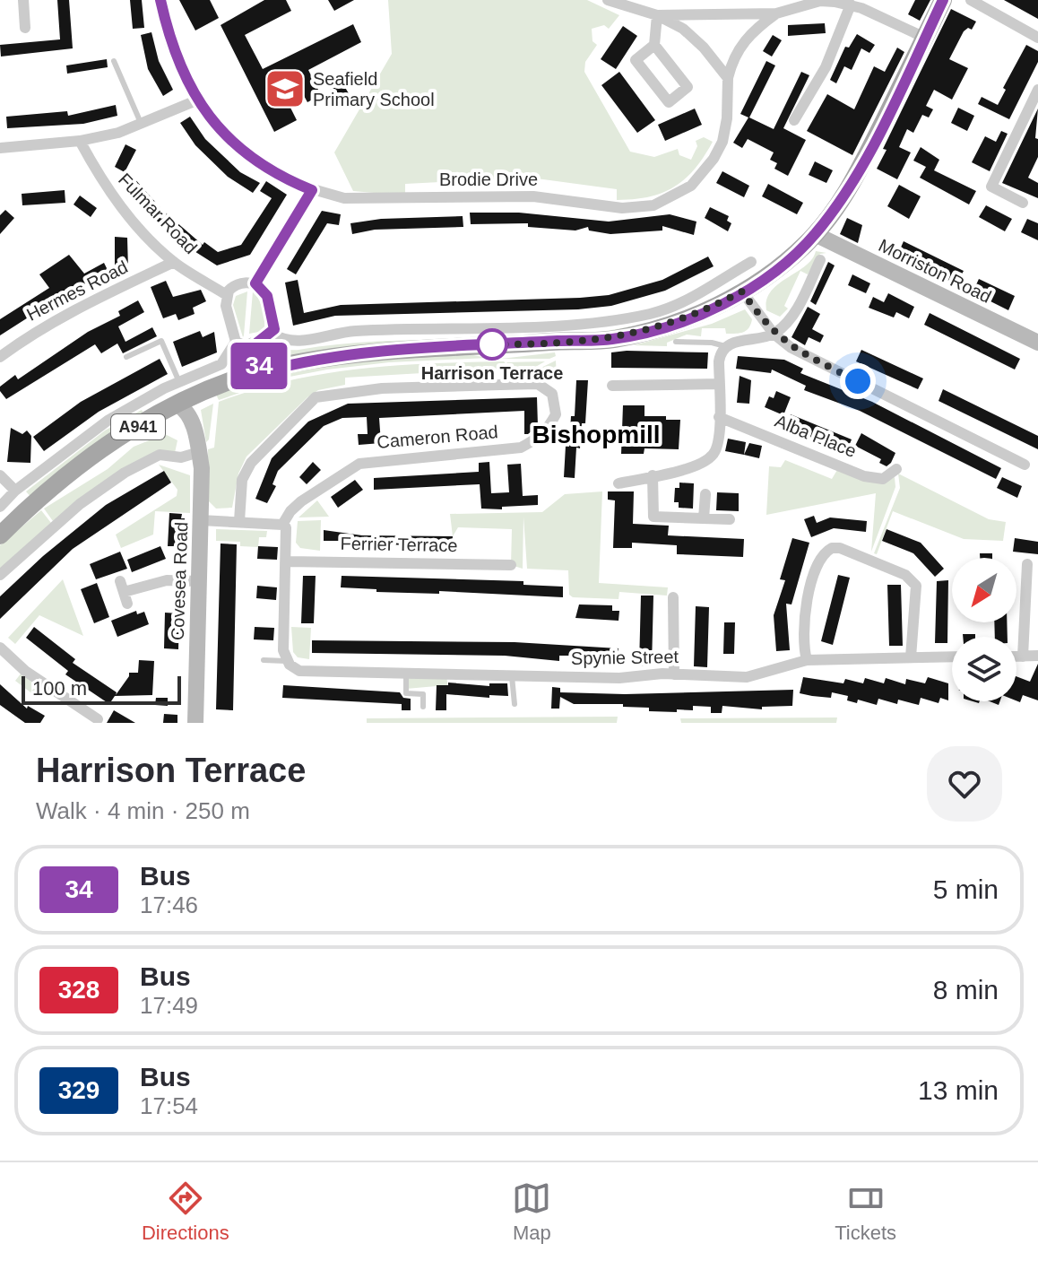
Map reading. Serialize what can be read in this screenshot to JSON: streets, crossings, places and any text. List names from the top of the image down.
{
  "streets": {
    "main road": ["A941"],
    "street": [
      "Brodie Drive",
      "Fulmar Road",
      "Morriston Road",
      "Hermes Road",
      "Alba Place",
      "Cameron Road",
      "Ferrier Terrace",
      "Covesea Road",
      "Spynie Street"
    ]
  },
  "crossings": [
    ["Brodie Drive", "A941"],
    ["Fulmar Road", "Hermes Road"],
    ["Morriston Road", "A941"],
    ["A941", "Covesea Road"]
  ],
  "districts": ["Bishopmill"],
  "places": {
    "school or university": ["Seafield Primary School"],
    "other": ["Harrison Terrace"]
  },
  "lines": ["bus line 34"],
  "scale_bar": "100 m",
  "north": "bottom left",
  "page": {
    "on_map": "34",
    "scale": "100 m",
    "heading": ["Harrison Terrace", "Walk · 4 min · 250 m"],
    "list": [
      {
        "mark": "34",
        "name": "Bus",
        "note": "17:46",
        "value": "5 min"
      },
      {
        "mark": "328",
        "name": "Bus",
        "note": "17:49",
        "value": "8 min"
      },
      {
        "mark": "329",
        "name": "Bus",
        "note": "17:54",
        "value": "13 min"
      }
    ],
    "tabs": ["Directions", "Map", "Tickets"]
  }
}
